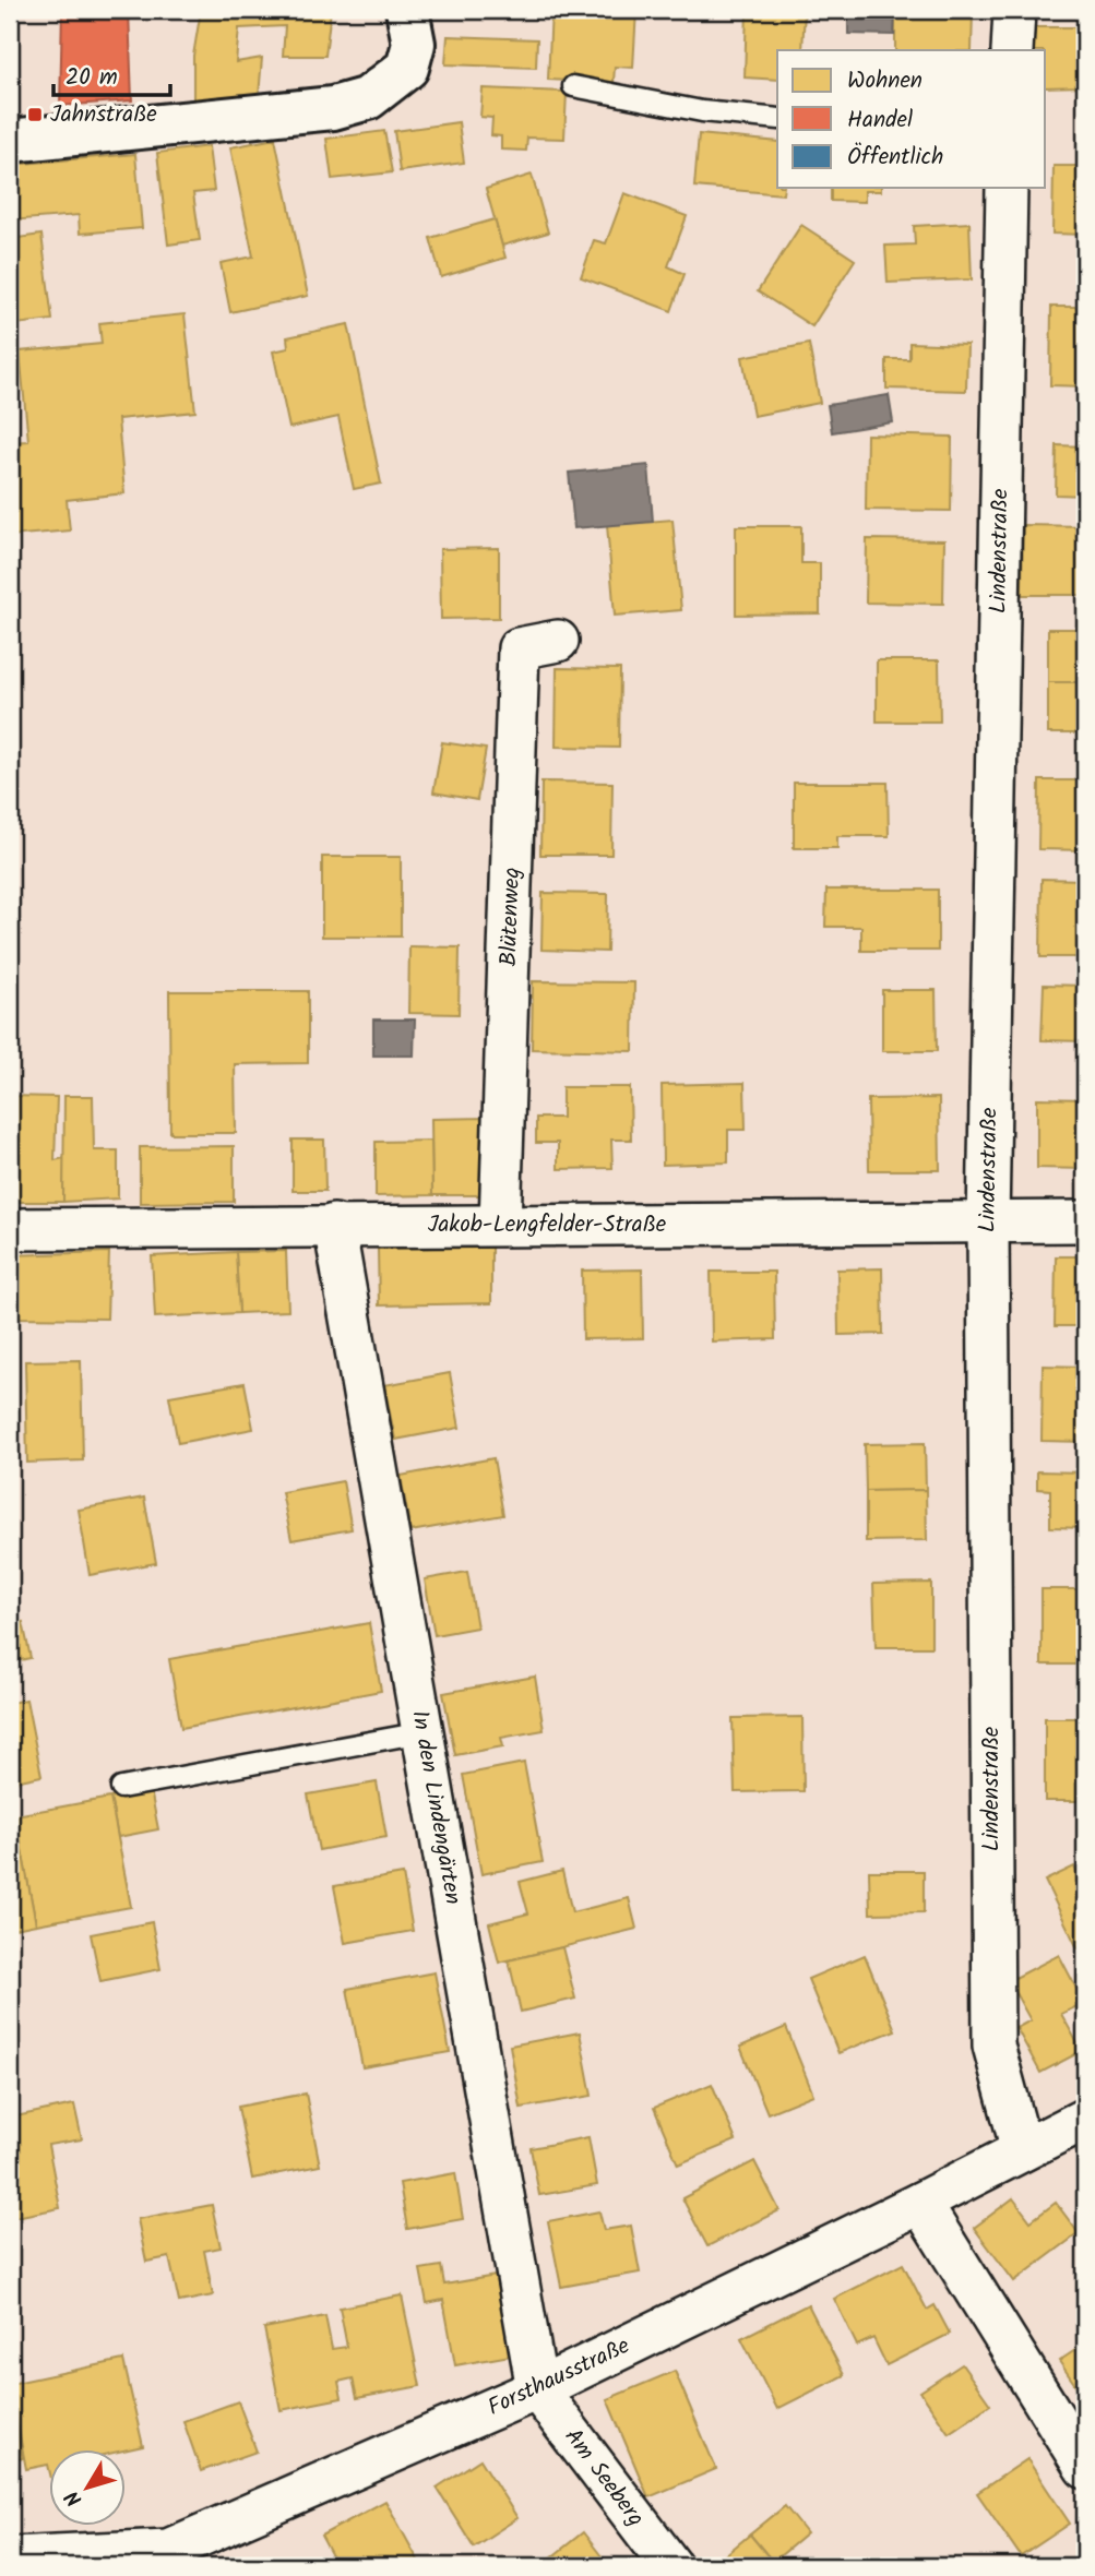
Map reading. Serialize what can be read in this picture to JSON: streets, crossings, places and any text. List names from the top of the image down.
{
  "streets": {
    "street": [
      "Lindenstraße",
      "Blütenweg",
      "Jakob-Lengfelder-Straße",
      "In den Lindengärten",
      "Forsthausstraße",
      "Am Seeberg"
    ]
  },
  "crossings": [
    ["Lindenstraße", "Jakob-Lengfelder-Straße"],
    ["Lindenstraße", "Forsthausstraße"],
    ["Blütenweg", "Jakob-Lengfelder-Straße"],
    ["Jakob-Lengfelder-Straße", "In den Lindengärten"],
    ["In den Lindengärten", "Forsthausstraße"],
    ["In den Lindengärten", "Am Seeberg"],
    ["Forsthausstraße", "Am Seeberg"]
  ],
  "places": {
    "transit": ["Jahnstraße"]
  },
  "legend": ["Wohnen", "Handel", "Öffentlich"],
  "scale_bar": "20 m",
  "north": "bottom left"
}
